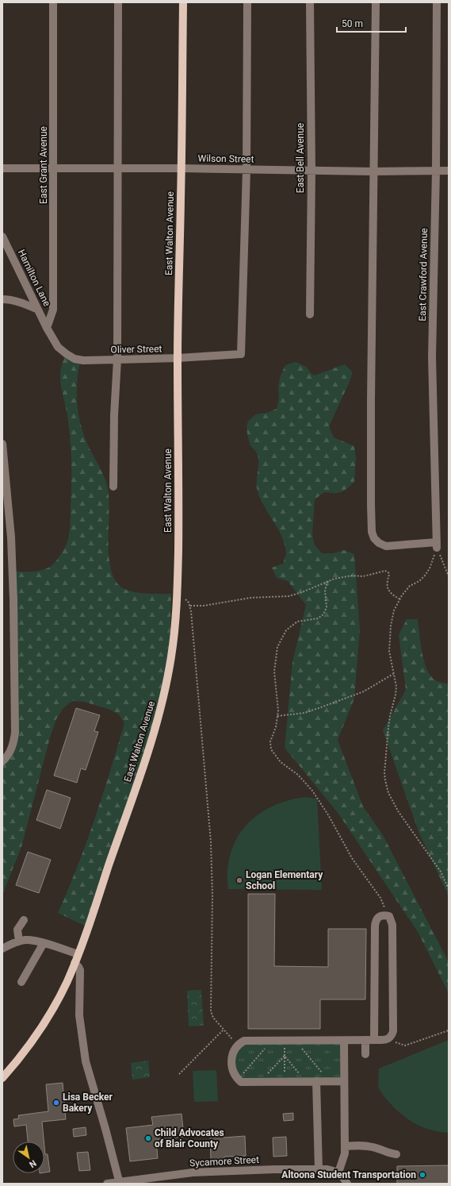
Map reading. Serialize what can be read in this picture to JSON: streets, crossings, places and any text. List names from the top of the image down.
{
  "streets": {
    "main road": ["East Walton Avenue"],
    "street": [
      "East Bell Avenue",
      "Wilson Street",
      "East Grant Avenue",
      "East Crawford Avenue",
      "Hamilton Lane",
      "Oliver Street",
      "Sycamore Street"
    ]
  },
  "crossings": [
    ["East Bell Avenue", "Wilson Street"],
    ["Wilson Street", "East Grant Avenue"],
    ["Wilson Street", "East Walton Avenue"],
    ["Wilson Street", "East Crawford Avenue"],
    ["Wilson Street", "Oliver Street"],
    ["East Grant Avenue", "Hamilton Lane"],
    ["East Grant Avenue", "Oliver Street"],
    ["East Walton Avenue", "Oliver Street"],
    ["Hamilton Lane", "Oliver Street"]
  ],
  "places": [
    "Logan Elementary School",
    "Lisa Becker Bakery",
    "Child Advocates of Blair County",
    "Altoona Student Transportation"
  ],
  "scale_bar": "50 m",
  "north": "bottom right"
}
